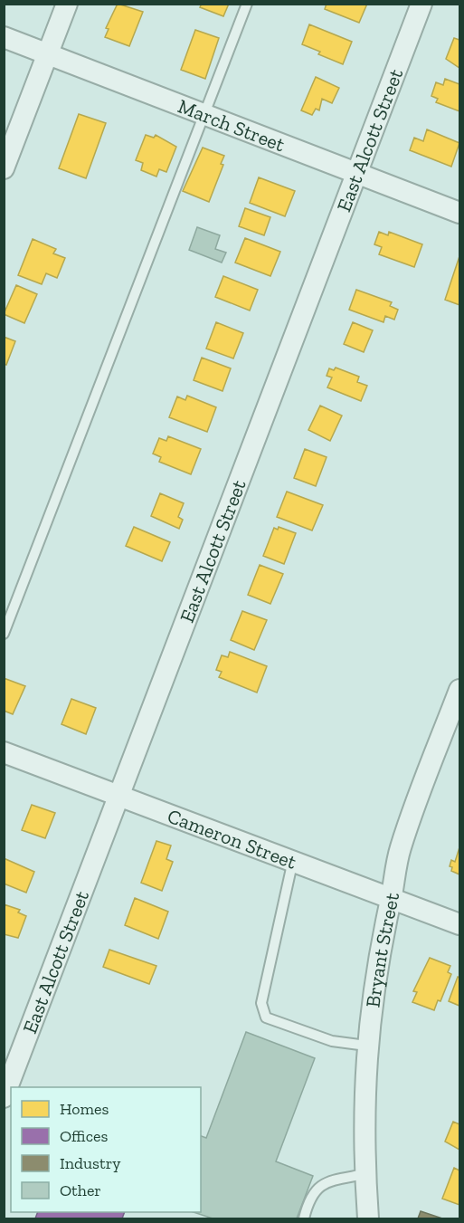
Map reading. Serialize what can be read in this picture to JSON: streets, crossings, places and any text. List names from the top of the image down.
{
  "streets": {
    "street": [
      "March Street",
      "East Alcott Street",
      "Cameron Street",
      "Bryant Street"
    ]
  },
  "crossings": [
    ["March Street", "East Alcott Street"],
    ["East Alcott Street", "Cameron Street"],
    ["Cameron Street", "Bryant Street"]
  ],
  "legend": [
    "Homes",
    "Offices",
    "Industry",
    "Other"
  ]
}
